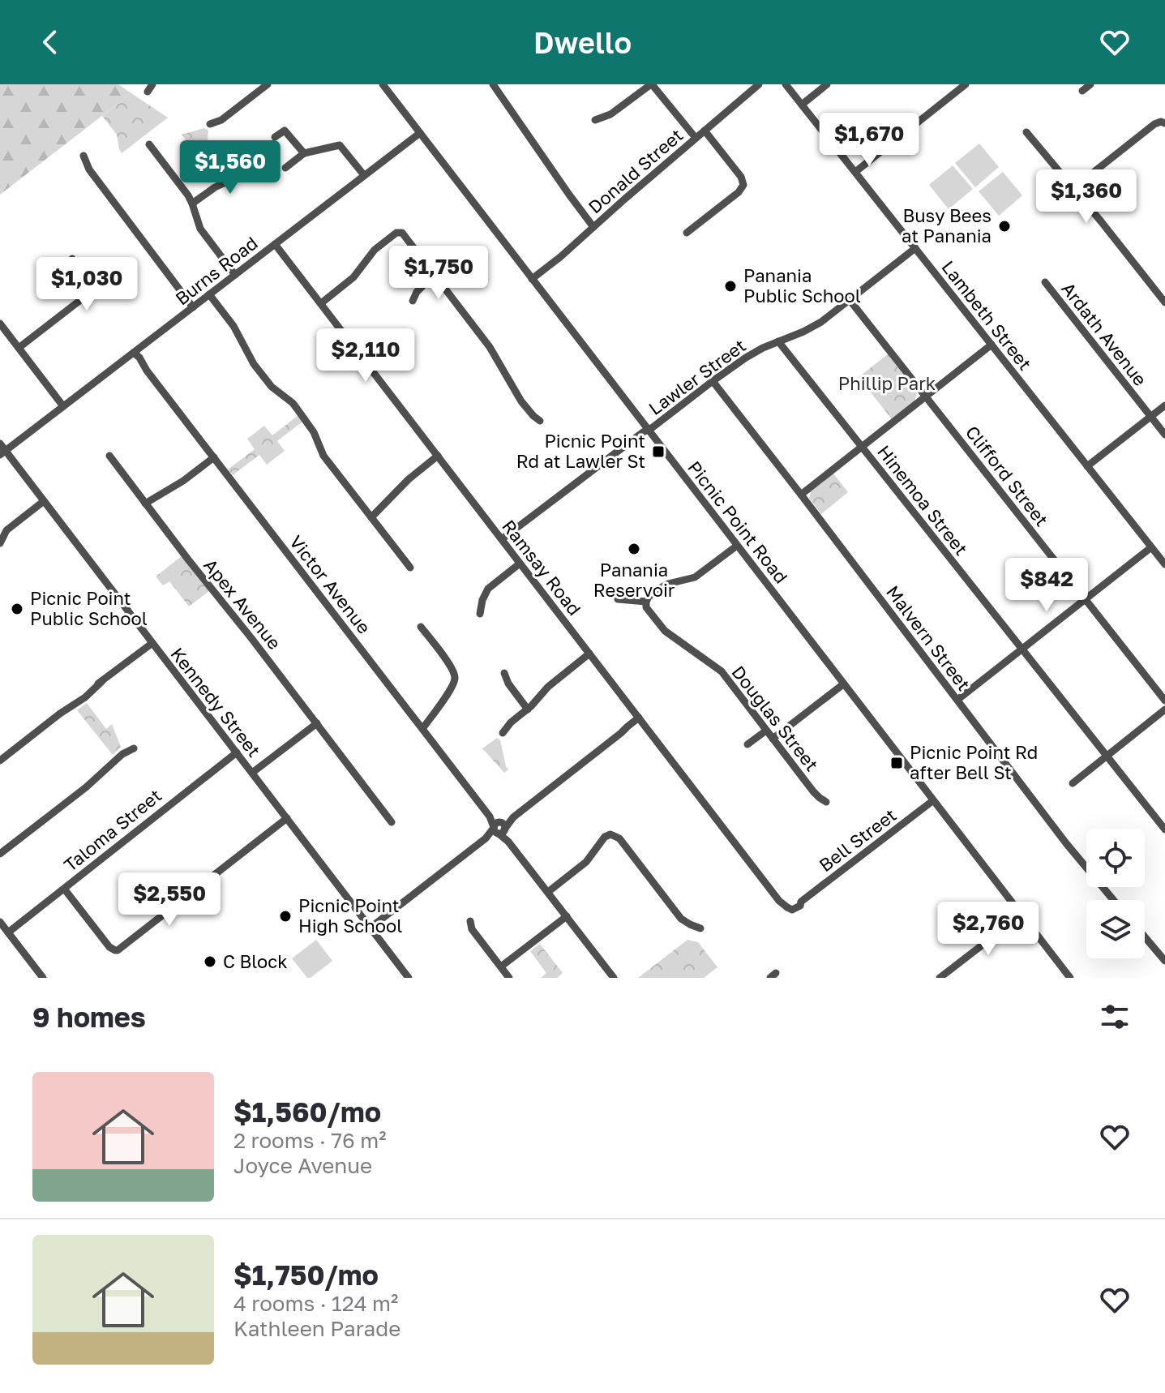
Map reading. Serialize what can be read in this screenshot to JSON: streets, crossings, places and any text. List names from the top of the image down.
{
  "streets": {
    "street": [
      "Donald Street",
      "Burns Road",
      "Lambeth Street",
      "Ardath Avenue",
      "Lawler Street",
      "Clifford Street",
      "Hinemoa Street",
      "Picnic Point Road",
      "Ramsay Road",
      "Victor Avenue",
      "Apex Avenue",
      "Malvern Street",
      "Kennedy Street",
      "Douglas Street",
      "Taloma Street",
      "Bell Street"
    ]
  },
  "crossings": [
    ["Donald Street", "Picnic Point Road"],
    ["Burns Road", "Picnic Point Road"],
    ["Burns Road", "Ramsay Road"],
    ["Burns Road", "Victor Avenue"],
    ["Burns Road", "Kennedy Street"],
    ["Lambeth Street", "Lawler Street"],
    ["Lawler Street", "Clifford Street"],
    ["Lawler Street", "Hinemoa Street"],
    ["Lawler Street", "Picnic Point Road"],
    ["Lawler Street", "Ramsay Road"],
    ["Lawler Street", "Malvern Street"],
    ["Picnic Point Road", "Bell Street"],
    ["Ramsay Road", "Bell Street"],
    ["Kennedy Street", "Taloma Street"]
  ],
  "parks": ["Phillip Park"],
  "places": {
    "other": [
      "Busy Bees at Panania",
      "Panania Public School",
      "Panania Reservoir",
      "Picnic Point Public School",
      "Picnic Point High School",
      "C Block"
    ],
    "transit": ["Picnic Point Rd at Lawler St", "Picnic Point Rd after Bell St"]
  },
  "page": {
    "header": "Dwello",
    "price": [
      "$1,670",
      "$1,560",
      "$1,360",
      "$1,750",
      "$1,030",
      "$2,110",
      "$842",
      "$2,550",
      "$2,760"
    ],
    "heading": "9 homes",
    "list": [
      {
        "name": "$1,560/mo",
        "note": "2 rooms · 76 m² · Joyce Avenue"
      },
      {
        "name": "$1,750/mo",
        "note": "4 rooms · 124 m² · Kathleen Parade"
      }
    ]
  }
}
